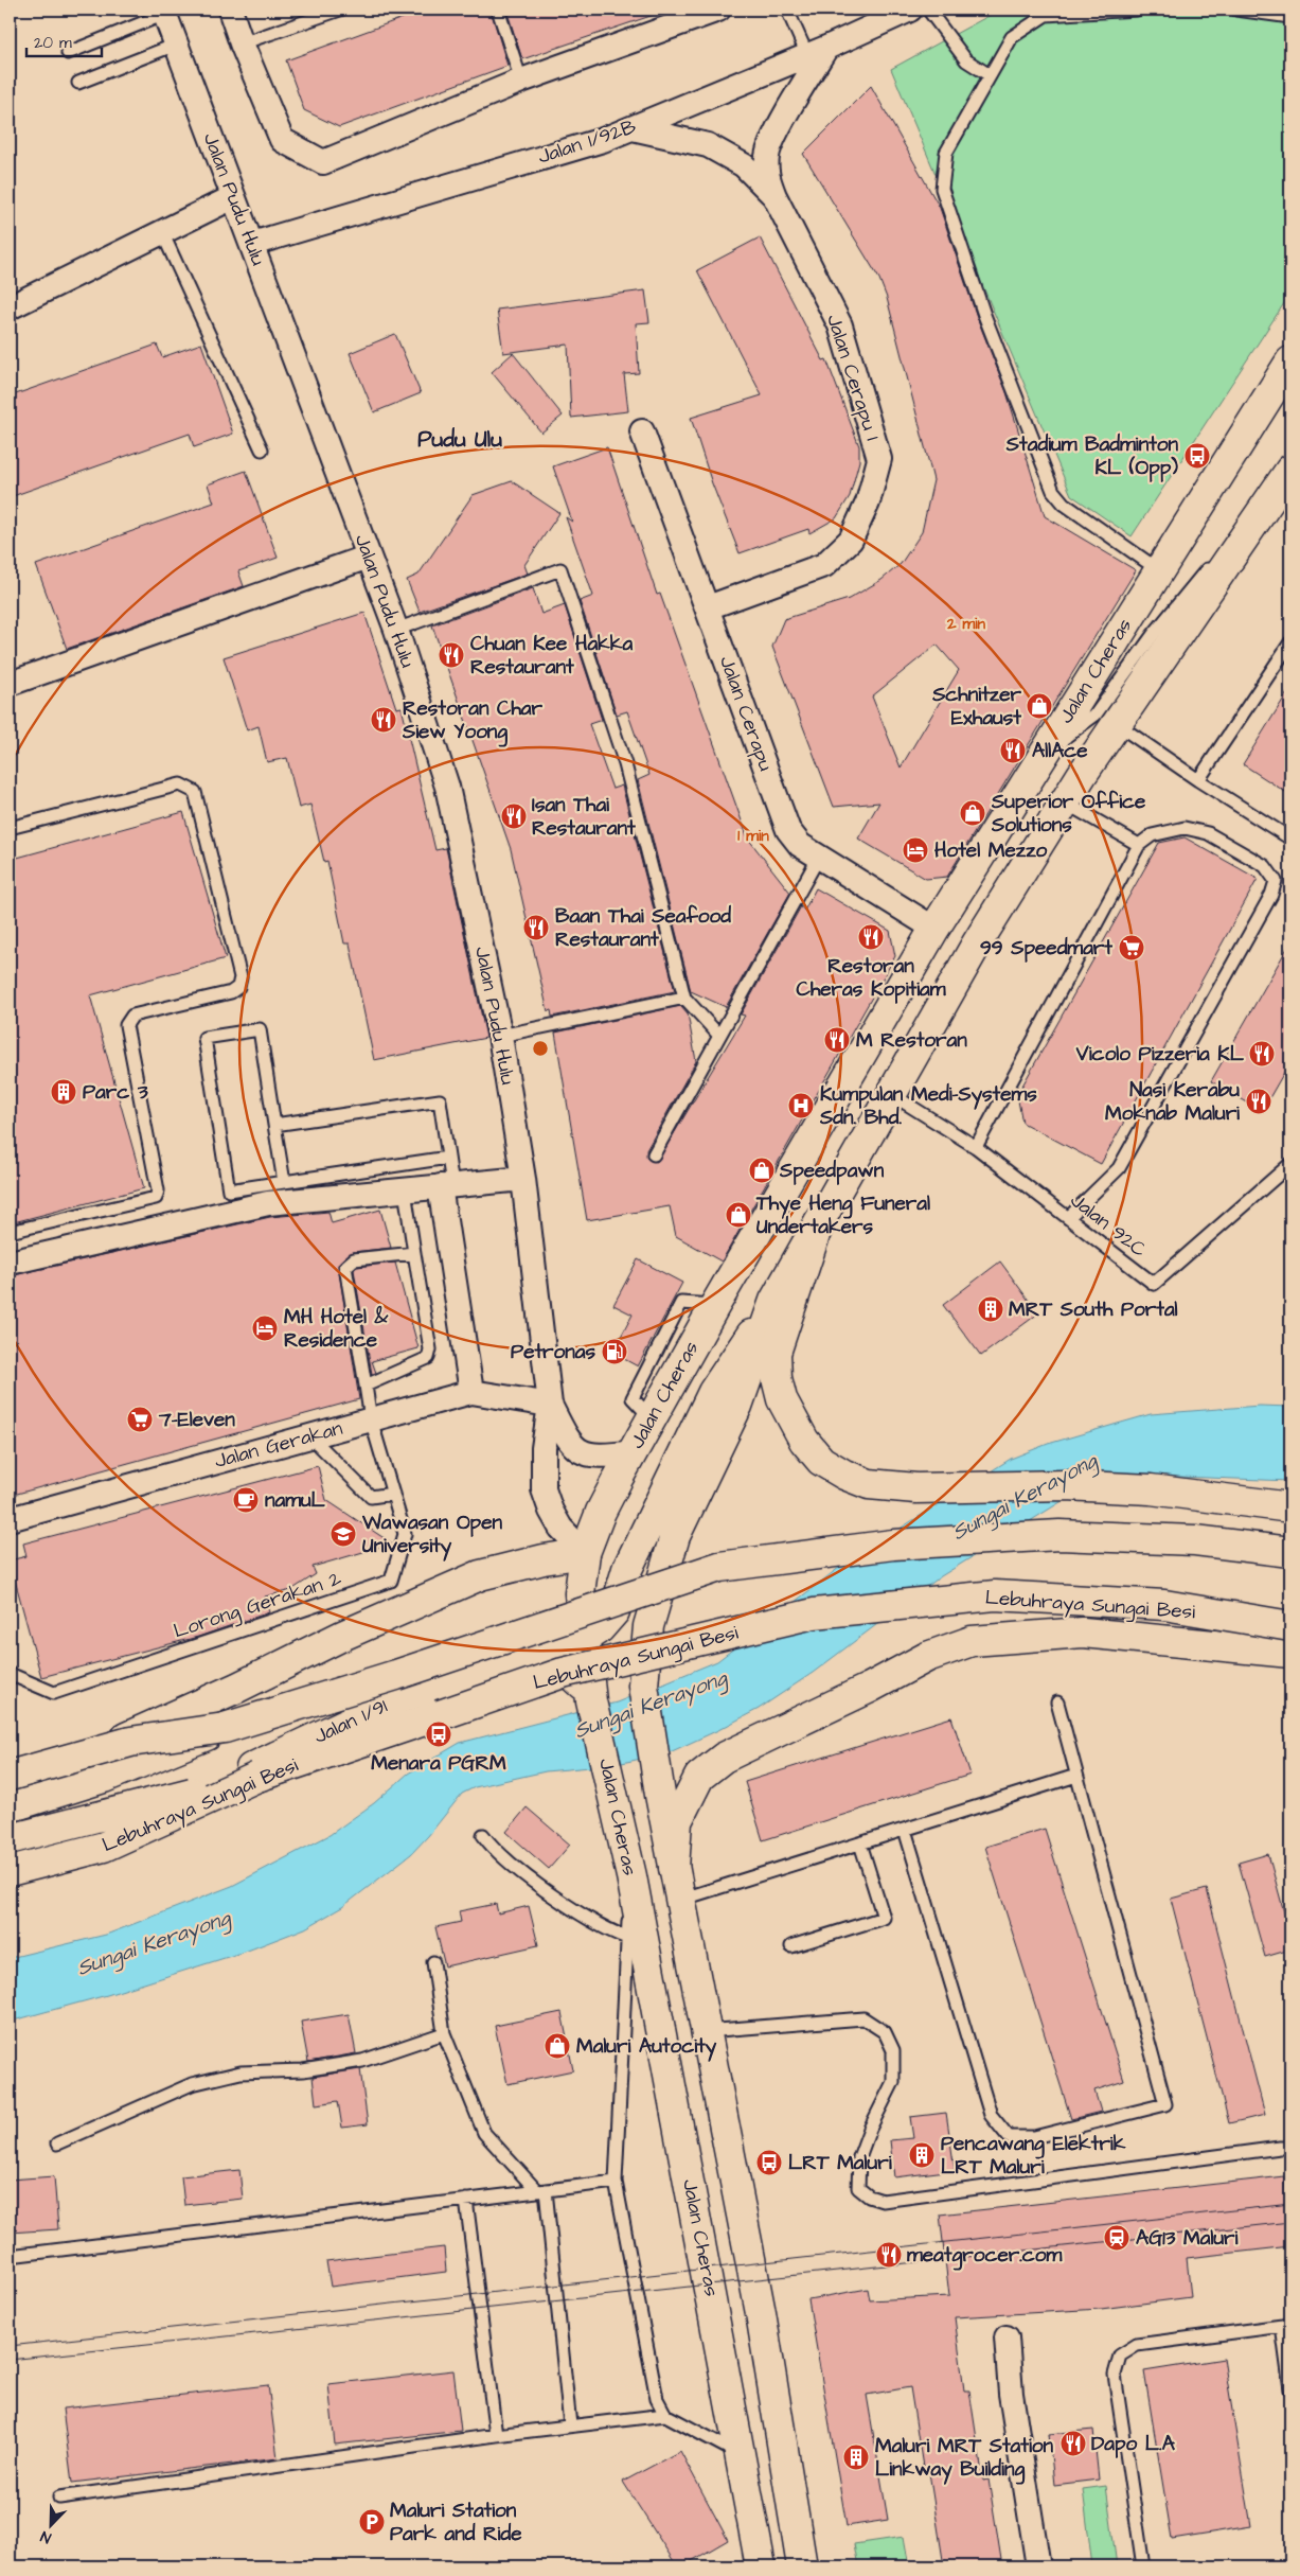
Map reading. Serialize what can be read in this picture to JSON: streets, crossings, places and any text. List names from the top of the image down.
{
  "streets": {
    "main road": ["Jalan Cheras", "Lebuhraya Sungai Besi", "Jalan 1/91"],
    "street": [
      "Jalan 1/92B",
      "Jalan Pudu Hulu",
      "Jalan Cerapu 1",
      "Jalan Cerapu",
      "Jalan Gerakan"
    ],
    "lane": ["Jalan 92C", "Lorong Gerakan 2"]
  },
  "crossings": [
    ["Jalan 1/92B", "Jalan Pudu Hulu"],
    ["Jalan 1/92B", "Jalan Cerapu 1"],
    ["Jalan Pudu Hulu", "Jalan Cheras"],
    ["Jalan Pudu Hulu", "Jalan Gerakan"],
    ["Jalan Cerapu 1", "Jalan Cerapu"],
    ["Jalan Cheras", "Jalan Cerapu"],
    ["Jalan Cheras", "Jalan 1/91"],
    ["Jalan Gerakan", "Lorong Gerakan 2"],
    ["Lebuhraya Sungai Besi", "Jalan 1/91"]
  ],
  "districts": ["Pudu Ulu"],
  "water": ["Sungai Kerayong"],
  "places": {
    "bus stop": ["Stadium Badminton KL (Opp)", "Menara PGRM", "LRT Maluri"],
    "restaurant": [
      "Chuan Kee Hakka Restaurant",
      "Restoran Char Siew Yoong",
      "AllAce",
      "Isan Thai Restaurant",
      "Baan Thai Seafood Restaurant",
      "Restoran Cheras Kopitiam",
      "M Restoran",
      "Vicolo Pizzeria KL",
      "Nasi Kerabu Moknab Maluri",
      "meatgrocer.com",
      "Dapo L.A"
    ],
    "shop": [
      "Schnitzer Exhaust",
      "Superior Office Solutions",
      "Speedpawn",
      "Thye Heng Funeral Undertakers",
      "Maluri Autocity"
    ],
    "hotel": ["Hotel Mezzo", "MH Hotel & Residence"],
    "supermarket": ["99 Speedmart", "7-Eleven"],
    "building": [
      "Parc 3",
      "MRT South Portal",
      "Pencawang Elektrik LRT Maluri",
      "Maluri MRT Station Linkway Building"
    ],
    "hospital": ["Kumpulan Medi-Systems Sdn. Bhd."],
    "fuel station": ["Petronas"],
    "cafe": ["namuL"],
    "school or university": ["Wawasan Open University"],
    "station": ["AG13 Maluri"],
    "parking": ["Maluri Station Park and Ride"]
  },
  "scale_bar": "20 m",
  "north": "bottom left",
  "rings": ["2 min", "1 min"]
}
